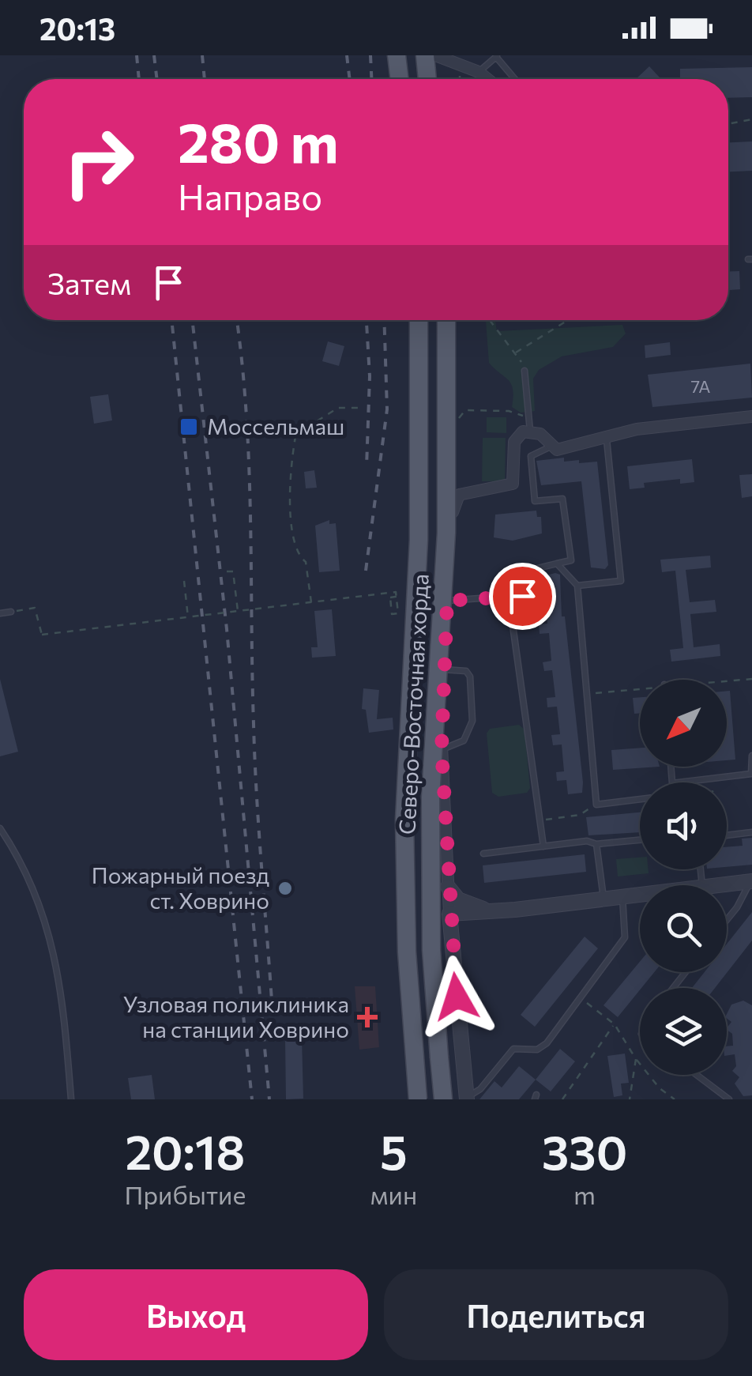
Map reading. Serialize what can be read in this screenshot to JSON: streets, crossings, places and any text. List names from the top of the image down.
{
  "streets": {
    "main road": ["Северо-Восточная хорда"]
  },
  "places": {
    "transit": ["Моссельмаш"],
    "other": ["Пожарный поезд ст. Ховрино"],
    "health": ["Узловая поликлиника на станции Ховрино"]
  },
  "house_numbers": ["7А"],
  "north": "bottom left",
  "page": {
    "status": "20:13",
    "turn": ["280 m", "Направо"],
    "then": "Затем",
    "eta": [
      "20:18",
      "Прибытие",
      "5",
      "мин",
      "330",
      "m"
    ],
    "buttons": ["Выход", "Поделиться"]
  }
}
